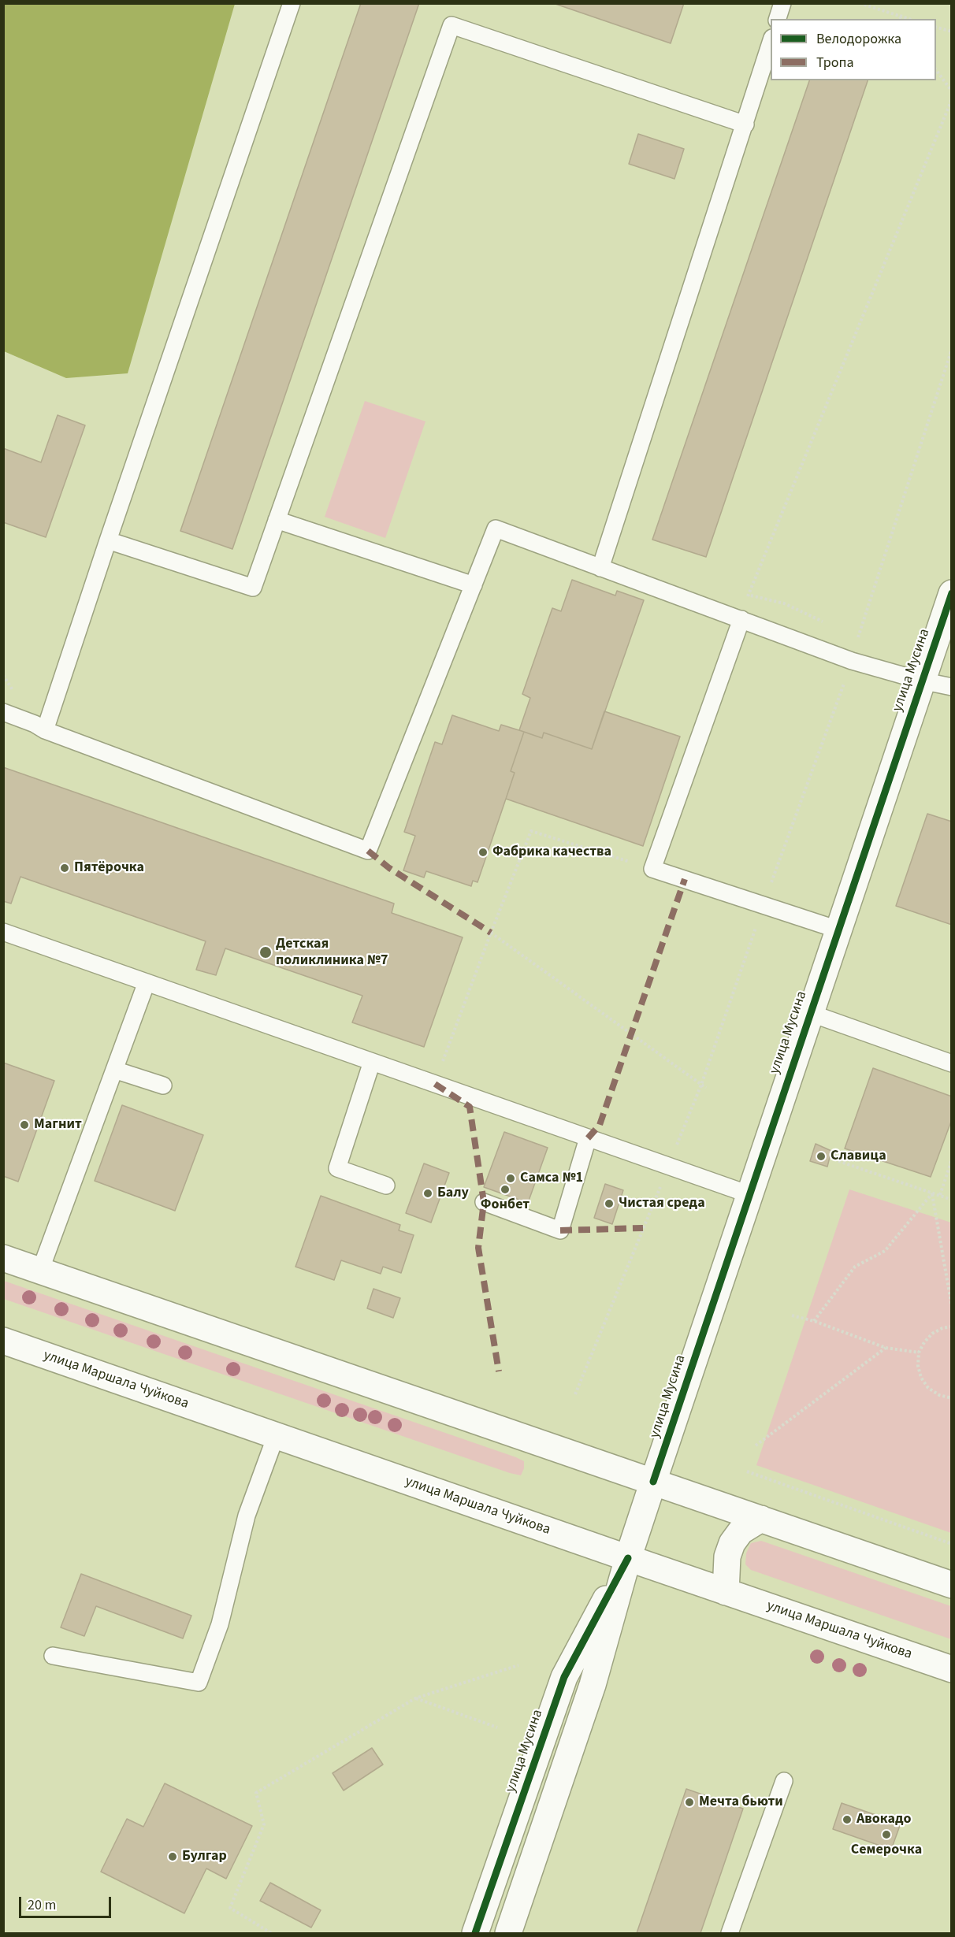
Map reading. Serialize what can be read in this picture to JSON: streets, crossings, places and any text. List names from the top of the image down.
{
  "streets": {
    "main road": ["улица Мусина", "улица Маршала Чуйкова"]
  },
  "crossings": [
    ["улица Мусина", "улица Маршала Чуйкова"]
  ],
  "places": [
    "Фабрика качества",
    "Пятёрочка",
    "Детская поликлиника №7",
    "Магнит",
    "Славица",
    "Самса №1",
    "Фонбет",
    "Балу",
    "Чистая среда",
    "Мечта бьюти",
    "Авокадо",
    "Семерочка",
    "Булгар"
  ],
  "legend": ["Велодорожка", "Тропа"],
  "scale_bar": "20 m"
}
